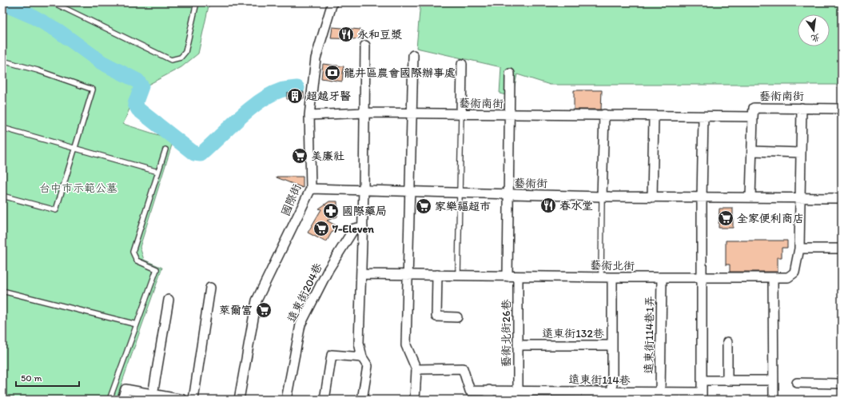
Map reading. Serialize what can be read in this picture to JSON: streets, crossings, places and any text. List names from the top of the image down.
{
  "streets": {
    "street": [
      "藝術南街",
      "藝術街",
      "國際街",
      "藝術北街",
      "遠東街204巷",
      "藝術北街26巷",
      "遠東街132巷",
      "遠東街114巷1弄",
      "遠東街114巷"
    ]
  },
  "crossings": [
    ["藝術南街", "國際街"],
    ["藝術南街", "藝術北街"],
    ["藝術街", "國際街"],
    ["藝術街", "藝術北街"],
    ["藝術北街", "藝術北街26巷"],
    ["藝術北街", "遠東街114巷1弄"],
    ["藝術北街26巷", "遠東街132巷"],
    ["藝術北街26巷", "遠東街114巷"],
    ["遠東街132巷", "遠東街114巷"],
    ["遠東街114巷1弄", "遠東街114巷"]
  ],
  "parks": ["台中市示範公墓"],
  "places": {
    "restaurant": ["永和豆漿", "春水堂"],
    "bank": ["龍井區農會國際辦事處"],
    "building": ["超越牙醫"],
    "supermarket": [
      "美廉社",
      "家樂福超市",
      "全家便利商店",
      "7-Eleven",
      "萊爾富"
    ],
    "pharmacy": ["國際藥局"]
  },
  "scale_bar": "50 m",
  "north": "bottom"
}
